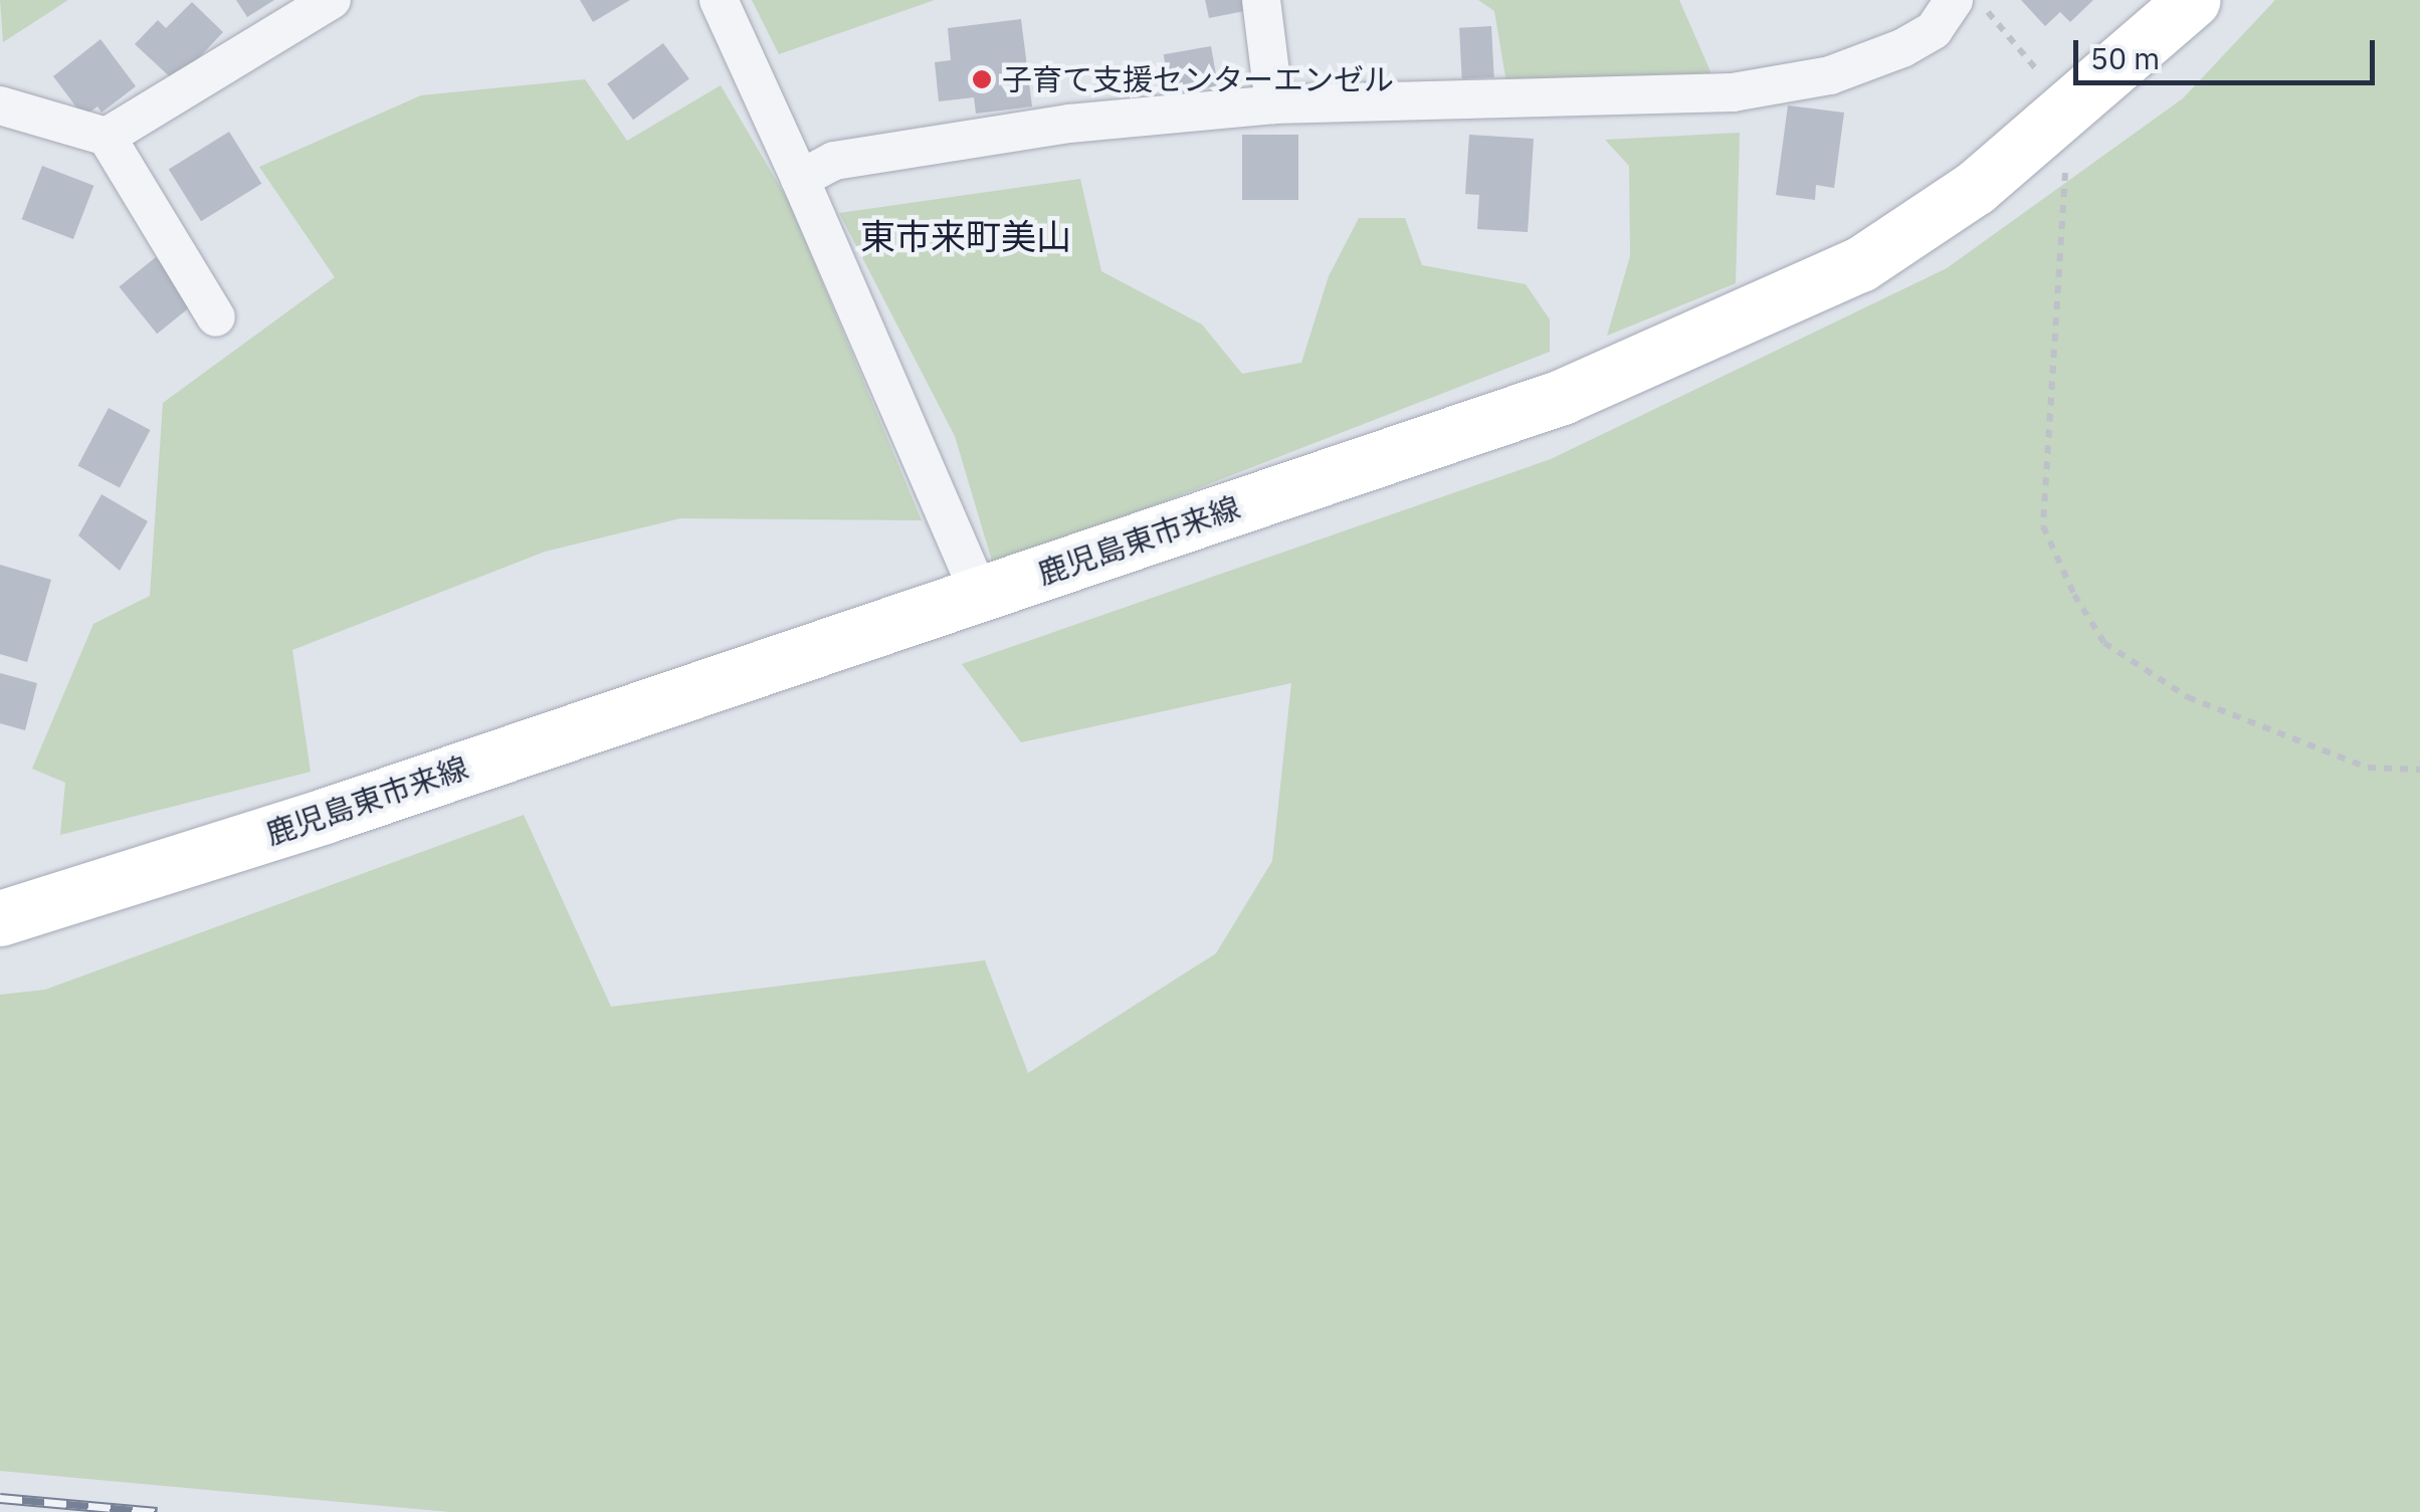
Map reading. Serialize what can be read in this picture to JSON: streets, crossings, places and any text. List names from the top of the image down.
{
  "streets": {
    "main road": ["鹿児島東市来線"]
  },
  "districts": ["東市来町美山"],
  "places": ["子育て支援センターエンゼル"],
  "scale_bar": "50 m"
}
